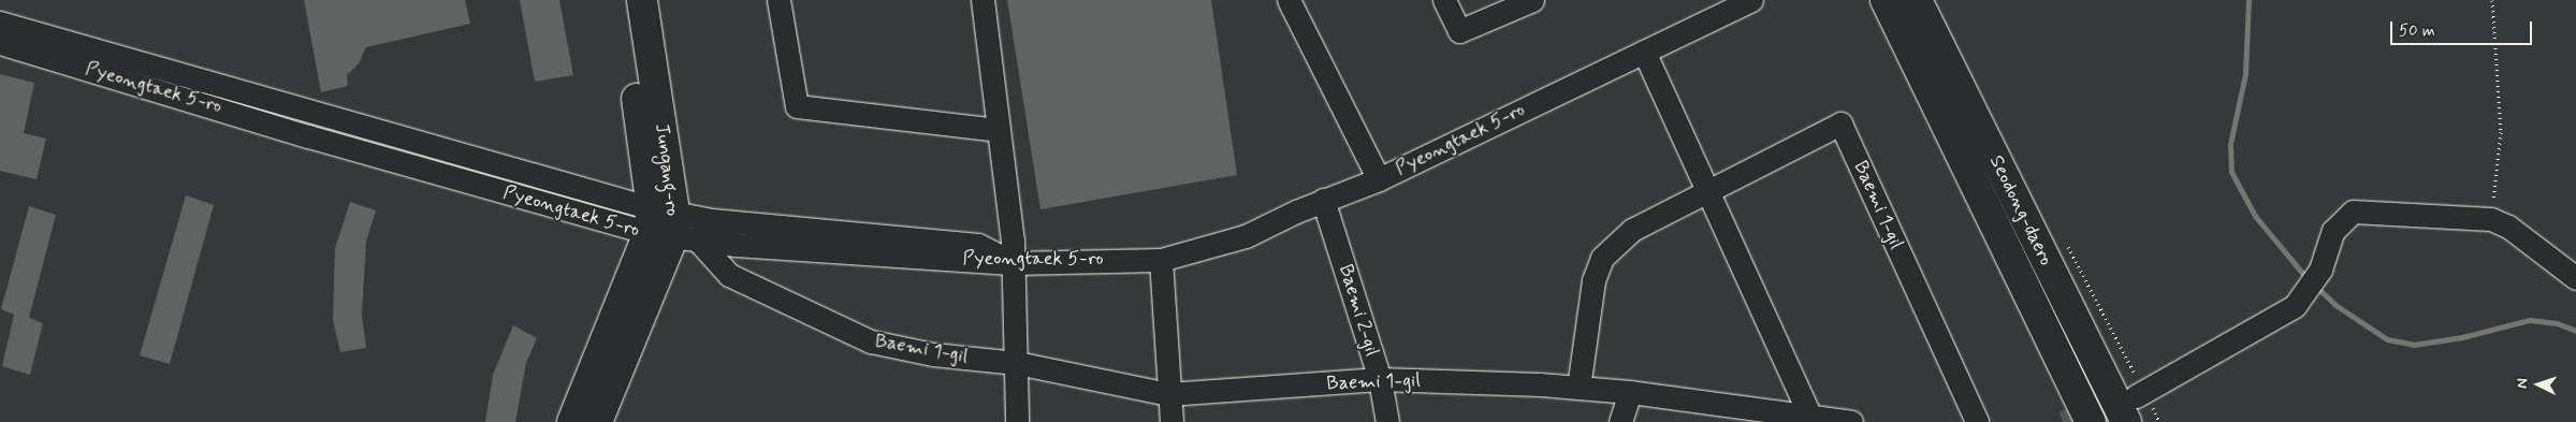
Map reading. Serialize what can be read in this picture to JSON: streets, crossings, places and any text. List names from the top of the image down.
{
  "streets": {
    "main road": ["Jungang-ro", "Seodong-daero"],
    "street": ["Pyeongtaek 5-ro", "Baemi 1-gil", "Baemi 2-gil"]
  },
  "crossings": [
    ["Pyeongtaek 5-ro", "Jungang-ro"],
    ["Pyeongtaek 5-ro", "Baemi 1-gil"],
    ["Pyeongtaek 5-ro", "Baemi 2-gil"],
    ["Jungang-ro", "Baemi 1-gil"],
    ["Baemi 1-gil", "Baemi 2-gil"]
  ],
  "scale_bar": "50 m",
  "north": "left"
}
